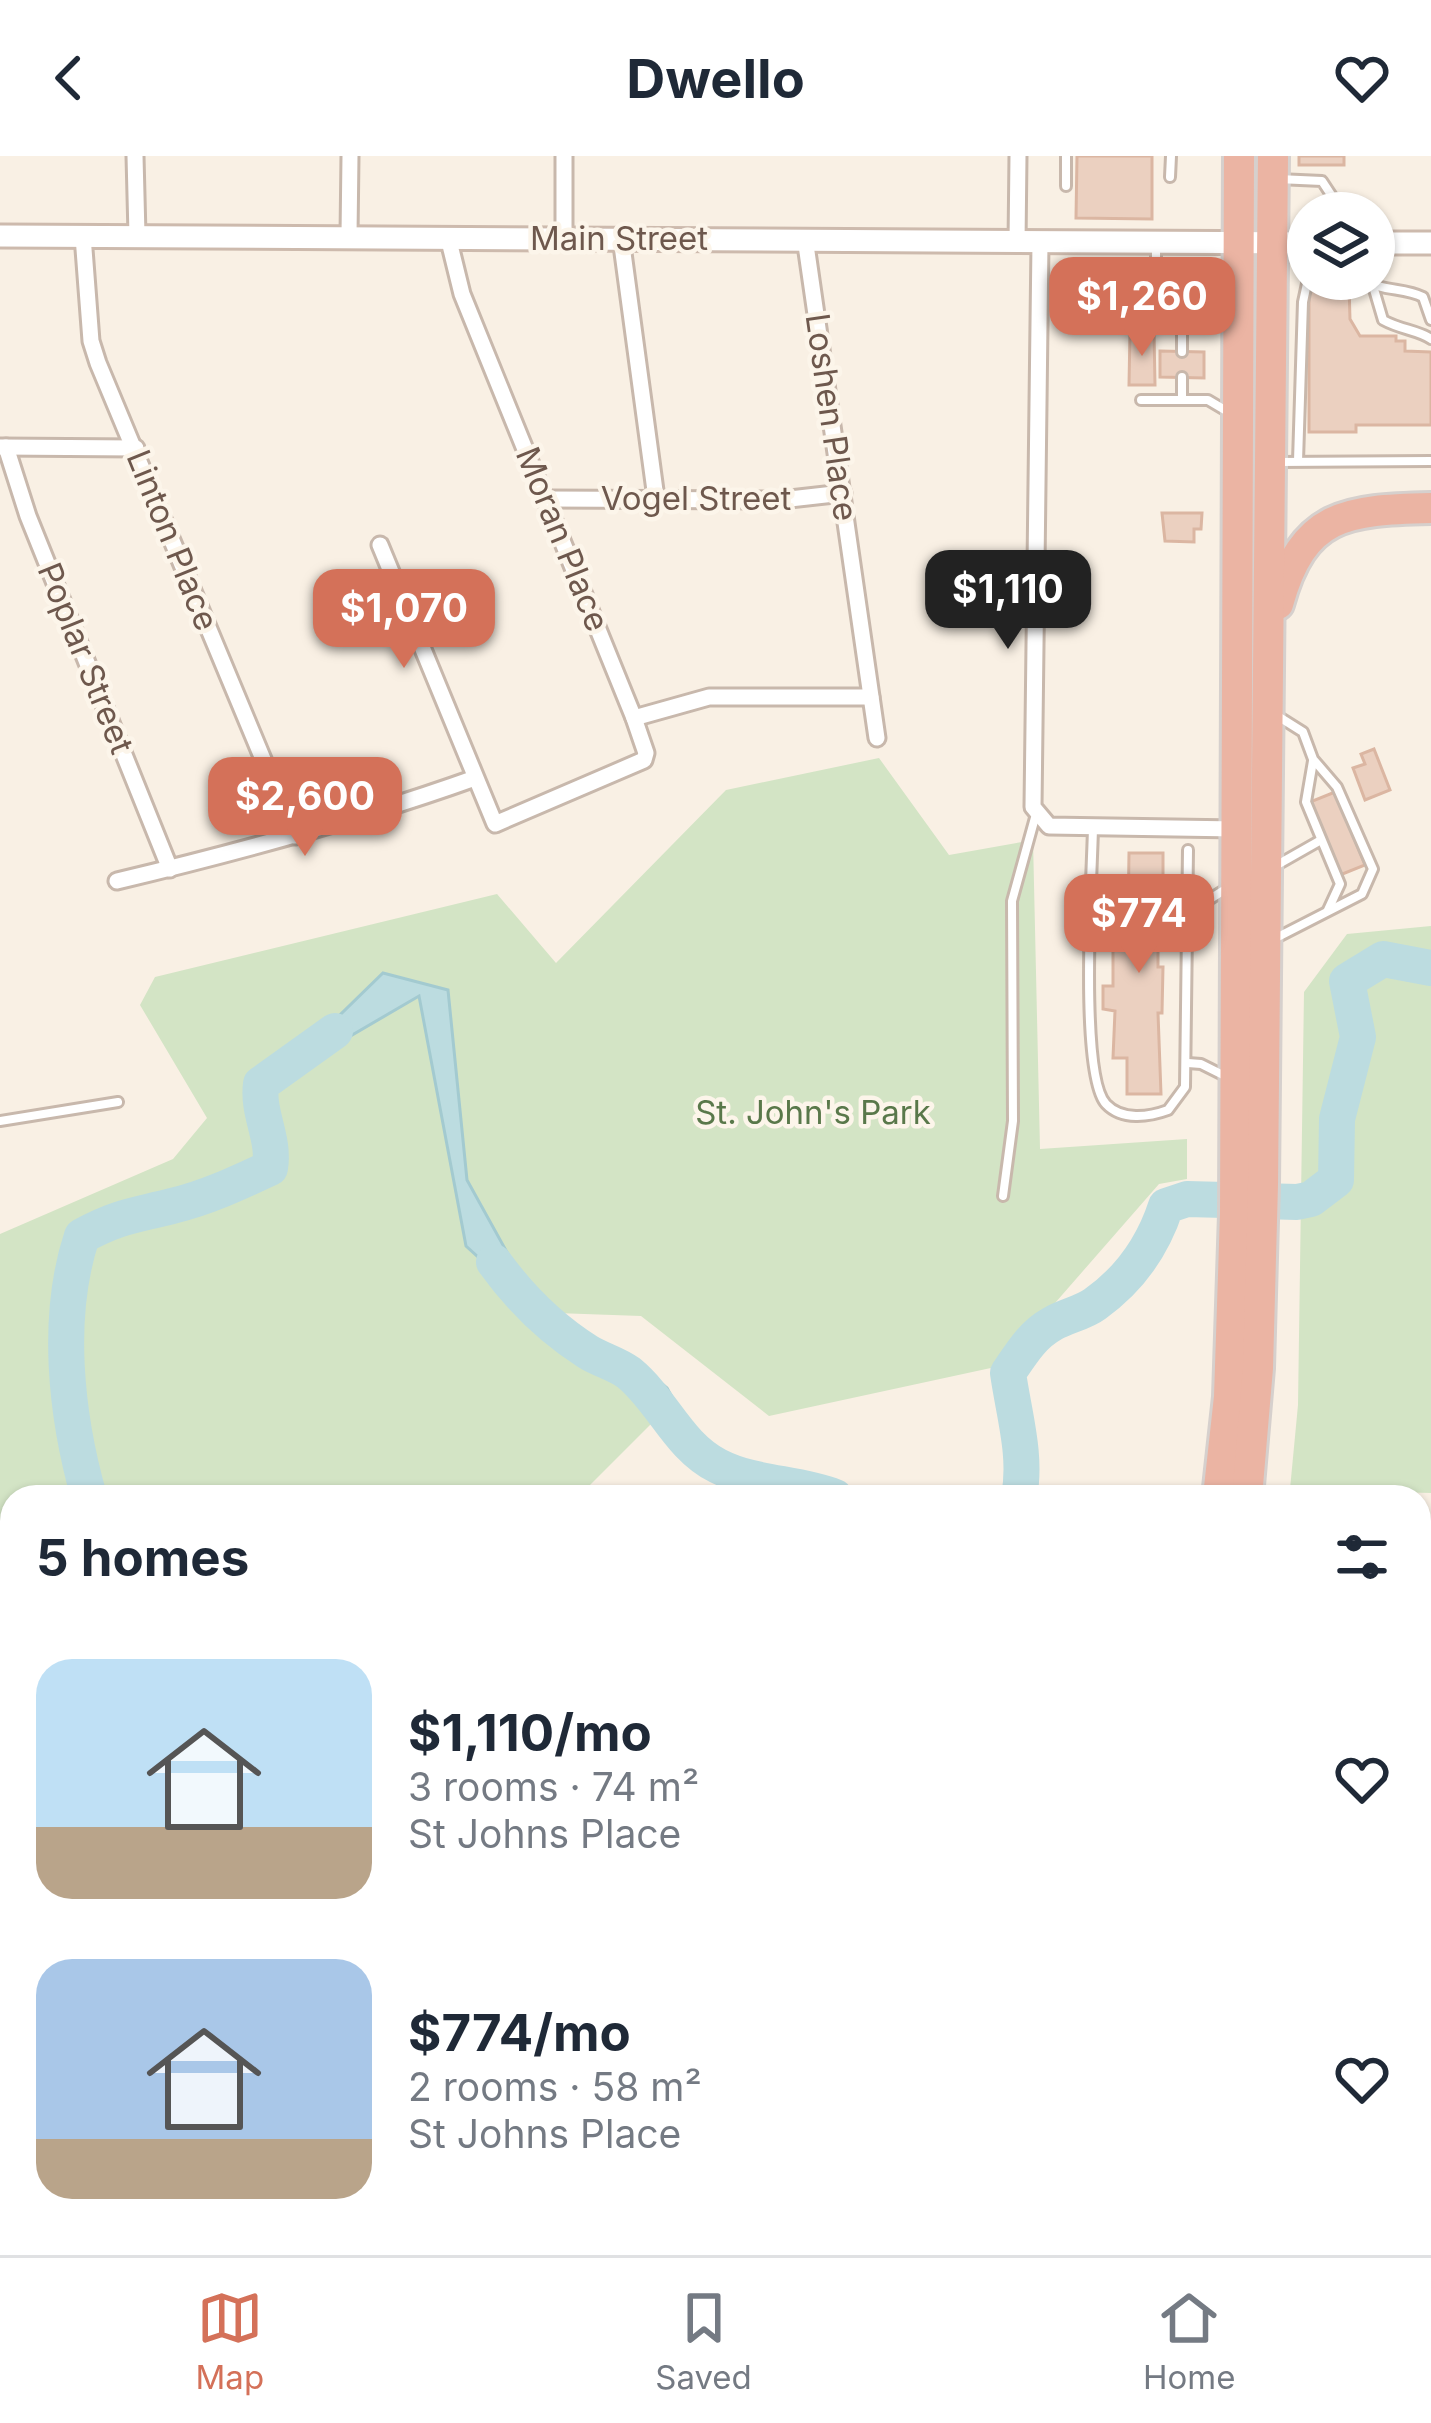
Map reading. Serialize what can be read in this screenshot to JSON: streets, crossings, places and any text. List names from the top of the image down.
{
  "streets": {
    "street": [
      "Main Street",
      "Loshen Place",
      "Vogel Street",
      "Moran Place",
      "Linton Place",
      "Poplar Street"
    ]
  },
  "crossings": [
    ["Main Street", "Loshen Place"],
    ["Main Street", "Moran Place"],
    ["Main Street", "Linton Place"],
    ["Loshen Place", "Vogel Street"],
    ["Vogel Street", "Moran Place"]
  ],
  "parks": ["St. John's Park"],
  "page": {
    "header": "Dwello",
    "price": [
      "$1,260",
      "$1,110",
      "$1,070",
      "$2,600",
      "$774"
    ],
    "heading": "5 homes",
    "list": [
      {
        "name": "$1,110/mo",
        "note": "3 rooms · 74 m² · St Johns Place"
      },
      {
        "name": "$774/mo",
        "note": "2 rooms · 58 m² · St Johns Place"
      }
    ],
    "tabs": ["Map", "Saved", "Home"]
  }
}
